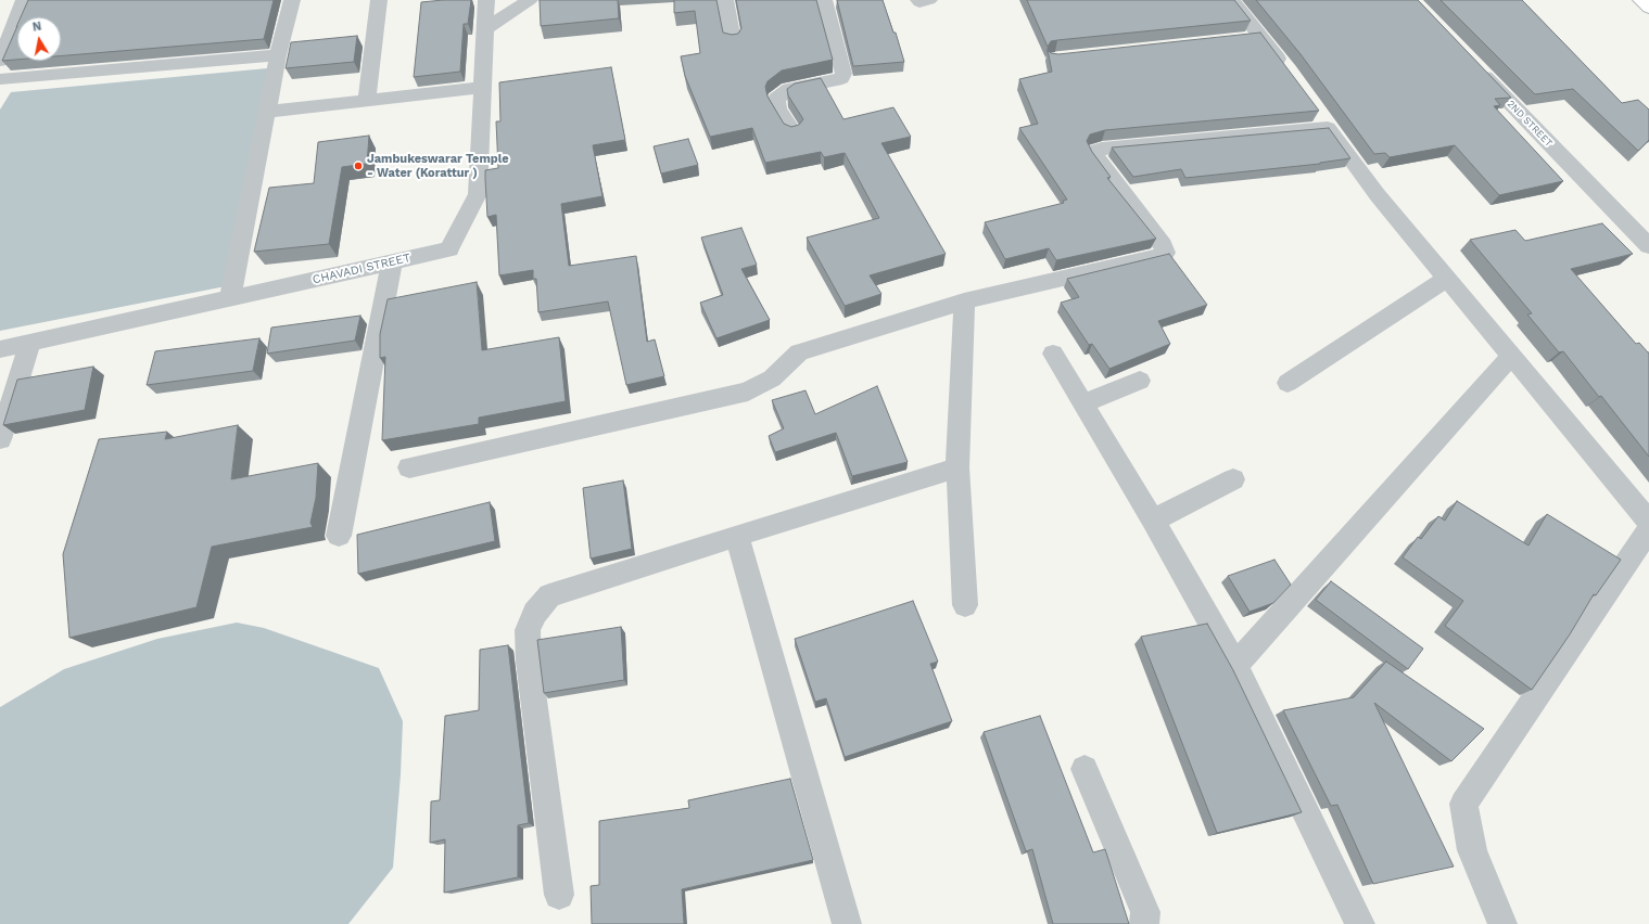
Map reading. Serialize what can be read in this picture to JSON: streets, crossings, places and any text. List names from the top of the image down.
{
  "streets": {
    "street": ["2ND STREET", "CHAVADI STREET"]
  },
  "places": ["Jambukeswarar Temple - Water (Korattur )"],
  "north": "top"
}
